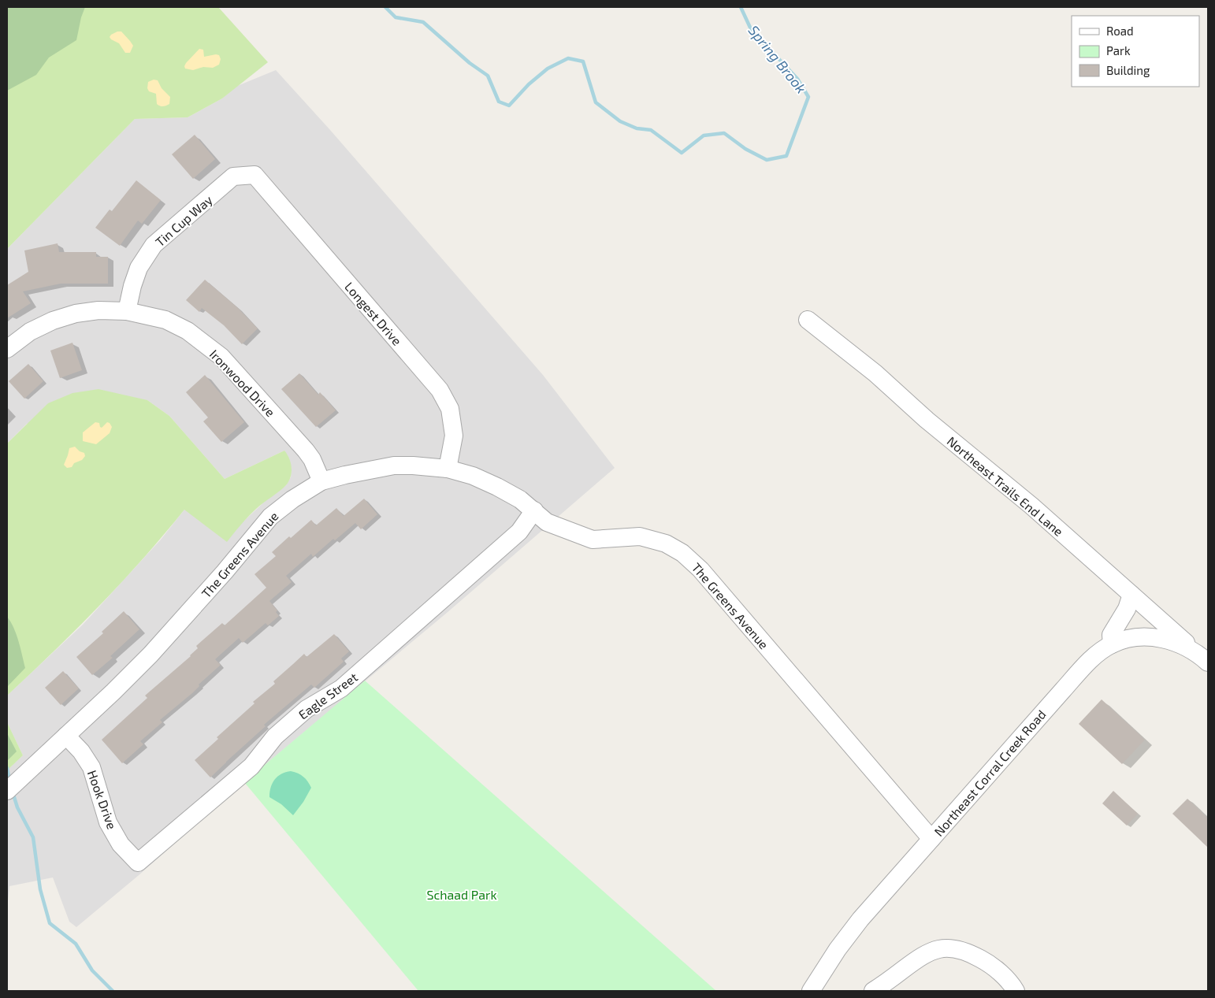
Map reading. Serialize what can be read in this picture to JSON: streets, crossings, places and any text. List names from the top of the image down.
{
  "streets": {
    "street": [
      "Tin Cup Way",
      "Longest Drive",
      "Ironwood Drive",
      "Northeast Trails End Lane",
      "The Greens Avenue",
      "Eagle Street",
      "Northeast Corral Creek Road",
      "Hook Drive"
    ]
  },
  "crossings": [
    ["Tin Cup Way", "Longest Drive"],
    ["Tin Cup Way", "Ironwood Drive"],
    ["Longest Drive", "The Greens Avenue"],
    ["Ironwood Drive", "The Greens Avenue"],
    ["Northeast Trails End Lane", "Northeast Corral Creek Road"],
    ["The Greens Avenue", "Eagle Street"],
    ["The Greens Avenue", "Northeast Corral Creek Road"],
    ["The Greens Avenue", "Hook Drive"],
    ["Eagle Street", "Hook Drive"]
  ],
  "water": ["Spring Brook"],
  "parks": ["Schaad Park"],
  "legend": ["Road", "Park", "Building"]
}
